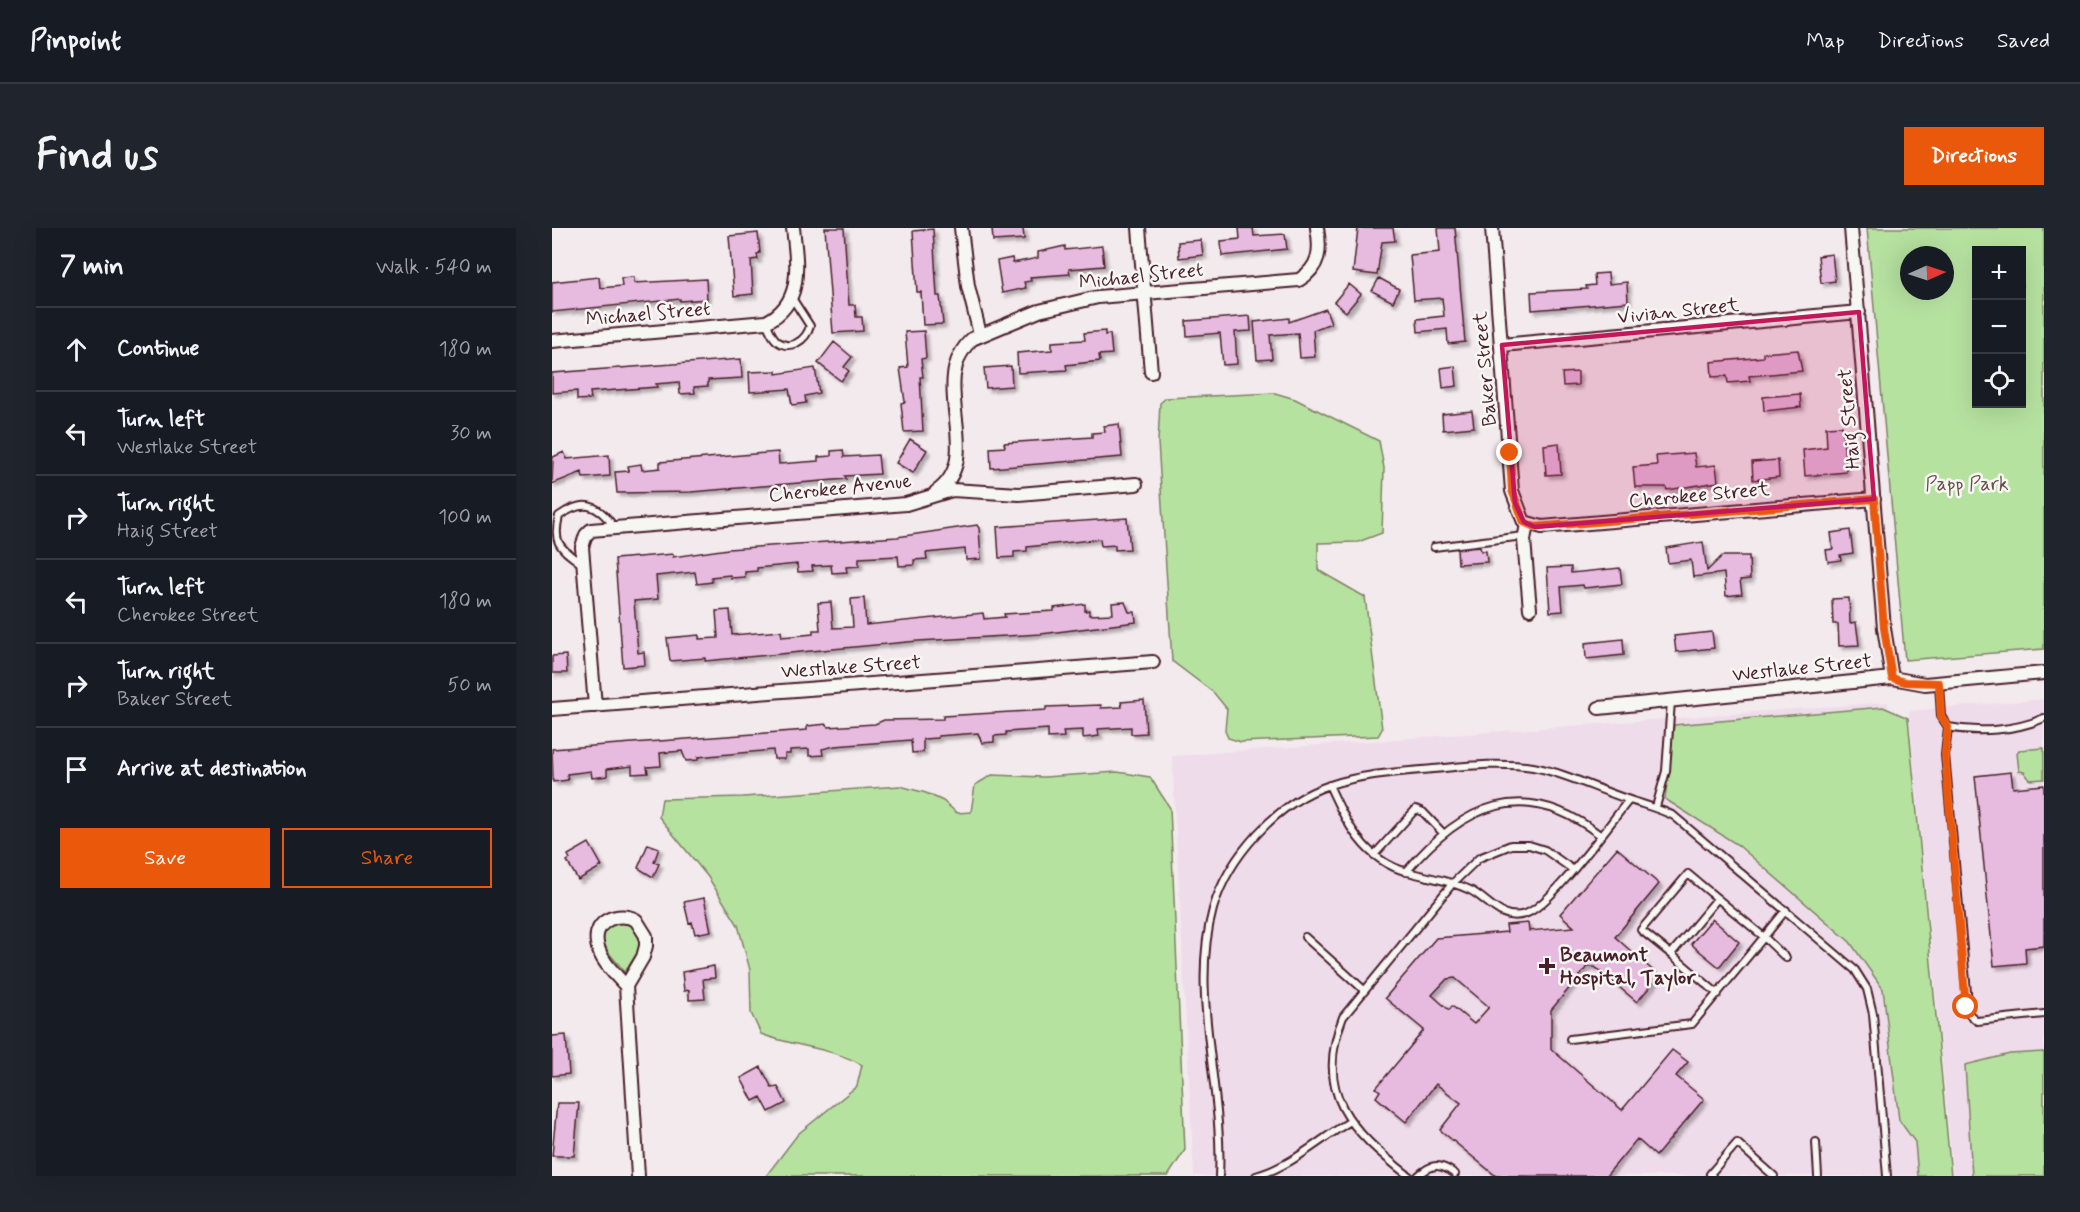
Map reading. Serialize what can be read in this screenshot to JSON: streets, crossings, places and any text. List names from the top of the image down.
{
  "streets": {
    "street": [
      "Michael Street",
      "Vivian Street",
      "Baker Street",
      "Haig Street",
      "Cherokee Avenue",
      "Cherokee Street",
      "Westlake Street"
    ]
  },
  "crossings": [
    ["Vivian Street", "Baker Street"],
    ["Vivian Street", "Haig Street"],
    ["Baker Street", "Cherokee Street"],
    ["Haig Street", "Cherokee Street"],
    ["Haig Street", "Westlake Street"]
  ],
  "parks": ["Papp Park"],
  "places": {
    "health": ["Beaumont Hospital, Taylor"]
  },
  "north": "right",
  "page": {
    "header": "Pinpoint",
    "nav": ["Map", "Directions", "Saved"],
    "buttons": [
      "Directions",
      ["Save", "Share"]
    ],
    "title": "Find us",
    "heading": ["7 min", "Walk · 540 m"],
    "map_buttons": ["+", "−"],
    "list": [
      ["Continue", "180 m"],
      ["Turn left", "Westlake Street", "30 m"],
      ["Turn right", "Haig Street", "100 m"],
      ["Turn left", "Cherokee Street", "180 m"],
      ["Turn right", "Baker Street", "50 m"],
      "Arrive at destination"
    ]
  }
}
